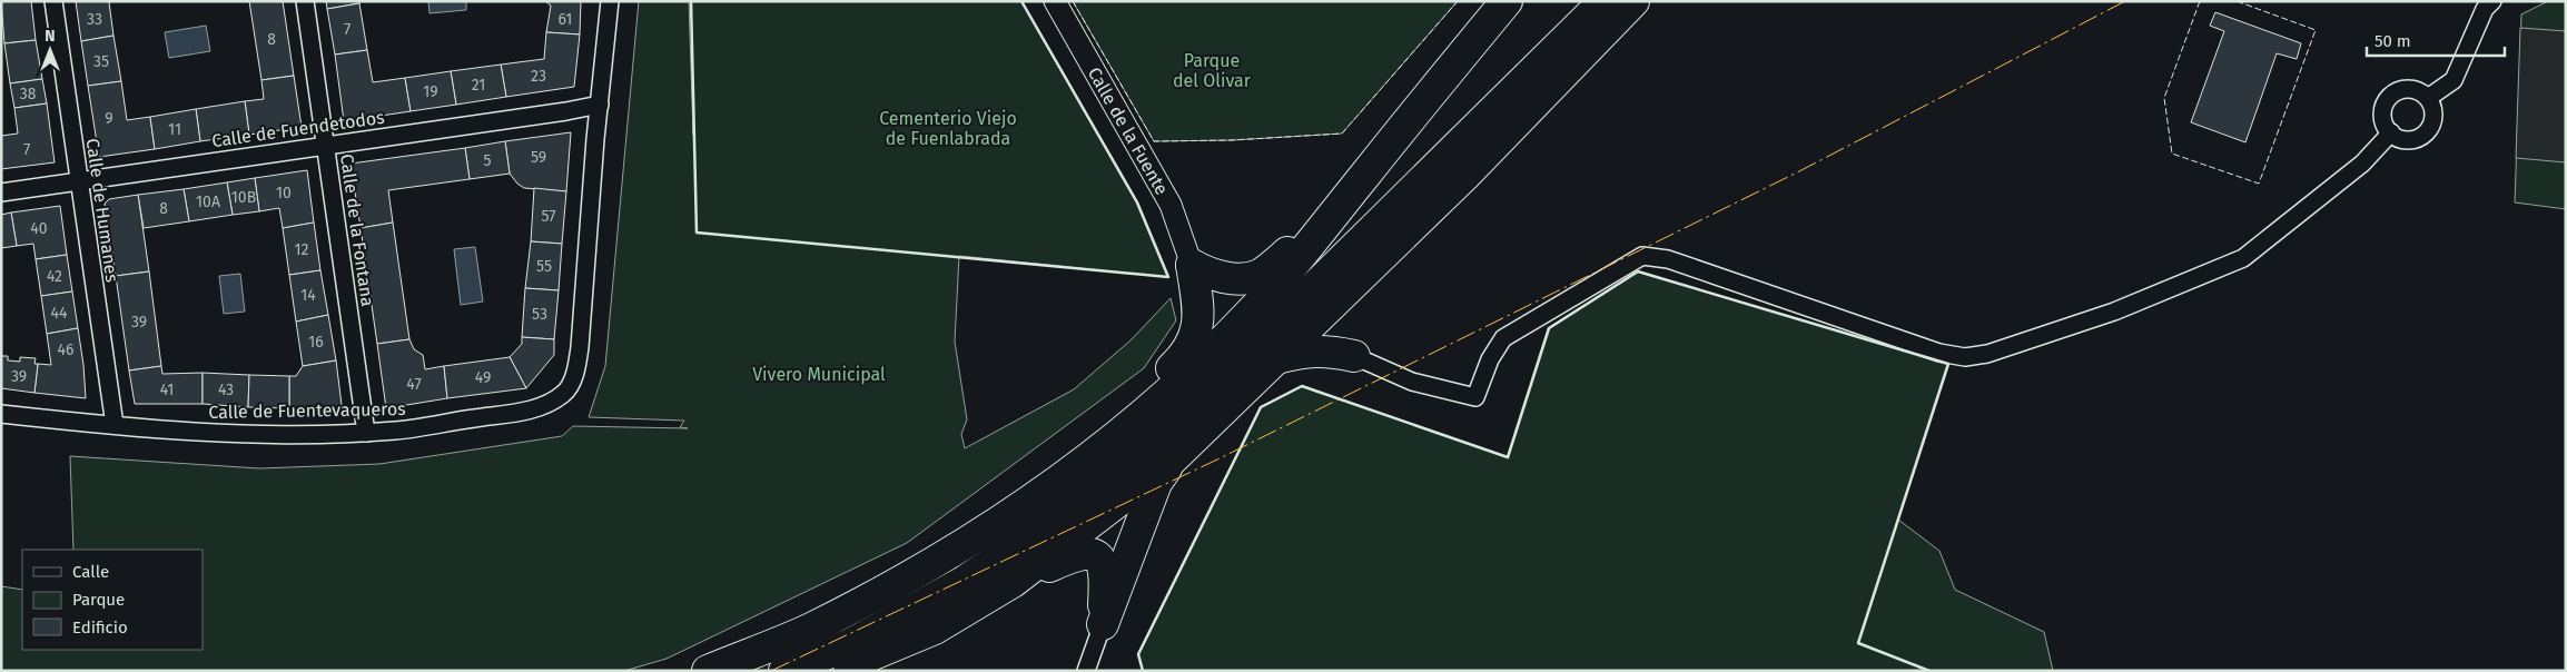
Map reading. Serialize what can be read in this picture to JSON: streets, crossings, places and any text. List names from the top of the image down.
{
  "streets": {
    "street": [
      "Calle de Fuendetodos",
      "Calle de la Fuente",
      "Calle de Humanes",
      "Calle de la Fontana",
      "Calle de Fuentevaqueros"
    ]
  },
  "crossings": [
    ["Calle de Fuendetodos", "Calle de Humanes"],
    ["Calle de Fuendetodos", "Calle de la Fontana"],
    ["Calle de Fuendetodos", "Calle de Fuentevaqueros"],
    ["Calle de Humanes", "Calle de Fuentevaqueros"],
    ["Calle de la Fontana", "Calle de Fuentevaqueros"]
  ],
  "parks": ["Parque del Olivar", "Cementerio Viejo de Fuenlabrada", "Vivero Municipal"],
  "house_numbers": [
    "33",
    "61",
    "7",
    "8",
    "35",
    "23",
    "21",
    "19",
    "38",
    "9",
    "11",
    "7",
    "59",
    "5",
    "10",
    "10B",
    "10A",
    "8",
    "57",
    "40",
    "12",
    "55",
    "42",
    "14",
    "44",
    "53",
    "39",
    "16",
    "46",
    "39",
    "49",
    "47",
    "41",
    "43"
  ],
  "legend": ["Calle", "Parque", "Edificio"],
  "scale_bar": "50 m",
  "north": "top"
}
